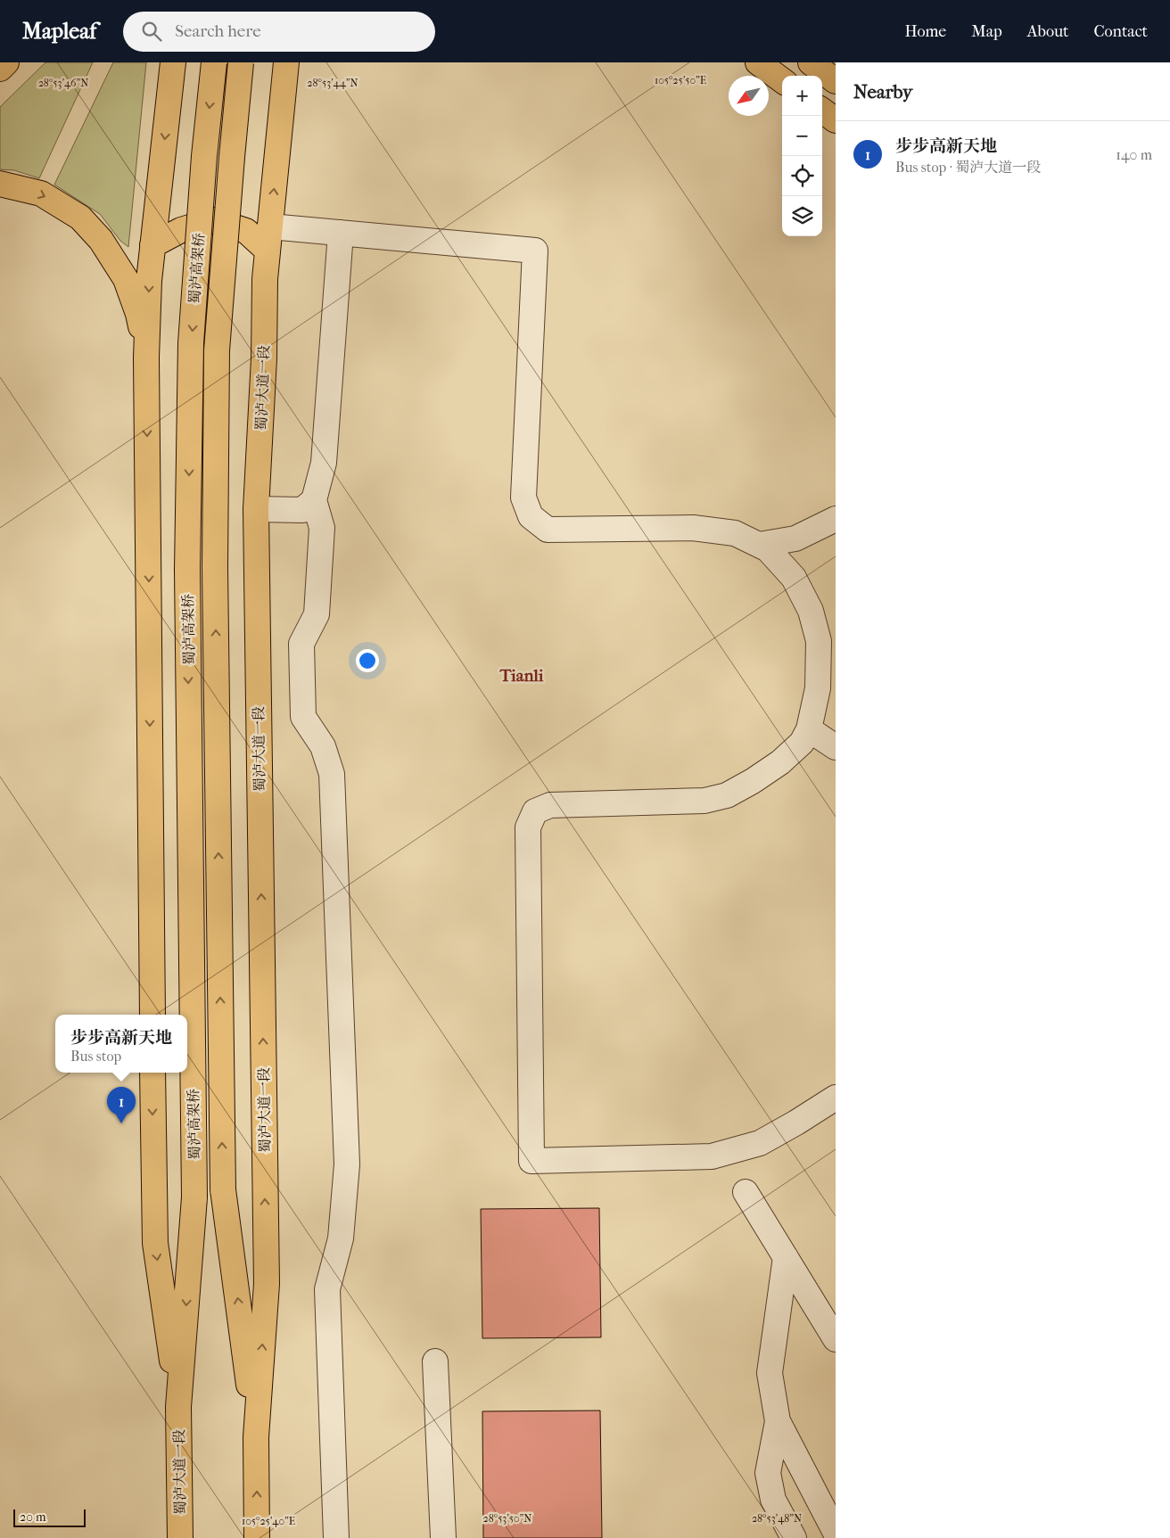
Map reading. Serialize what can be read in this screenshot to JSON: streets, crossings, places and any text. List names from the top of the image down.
{
  "streets": {
    "main road": ["蜀泸高架桥", "蜀泸大道一段"]
  },
  "crossings": [
    ["蜀泸高架桥", "蜀泸大道一段"]
  ],
  "districts": ["Tianli"],
  "scale_bar": "20 m",
  "north": "bottom left",
  "page": {
    "header": "Mapleaf",
    "search": "Search here",
    "nav": [
      "Home",
      "Map",
      "About",
      "Contact"
    ],
    "heading": "Nearby",
    "map_buttons": ["+", "−"],
    "list": [
      {
        "mark": "1",
        "name": "步步高新天地",
        "note": "Bus stop · 蜀泸大道一段",
        "value": "140 m"
      }
    ],
    "popup": ["步步高新天地", "Bus stop"],
    "pins": "1",
    "scale": "20 m"
  },
  "coordinates": [
    "105°25'50\"E",
    "28°53'46\"N",
    "28°53'44\"N",
    "28°53'50\"N",
    "28°53'48\"N",
    "105°25'40\"E"
  ]
}
